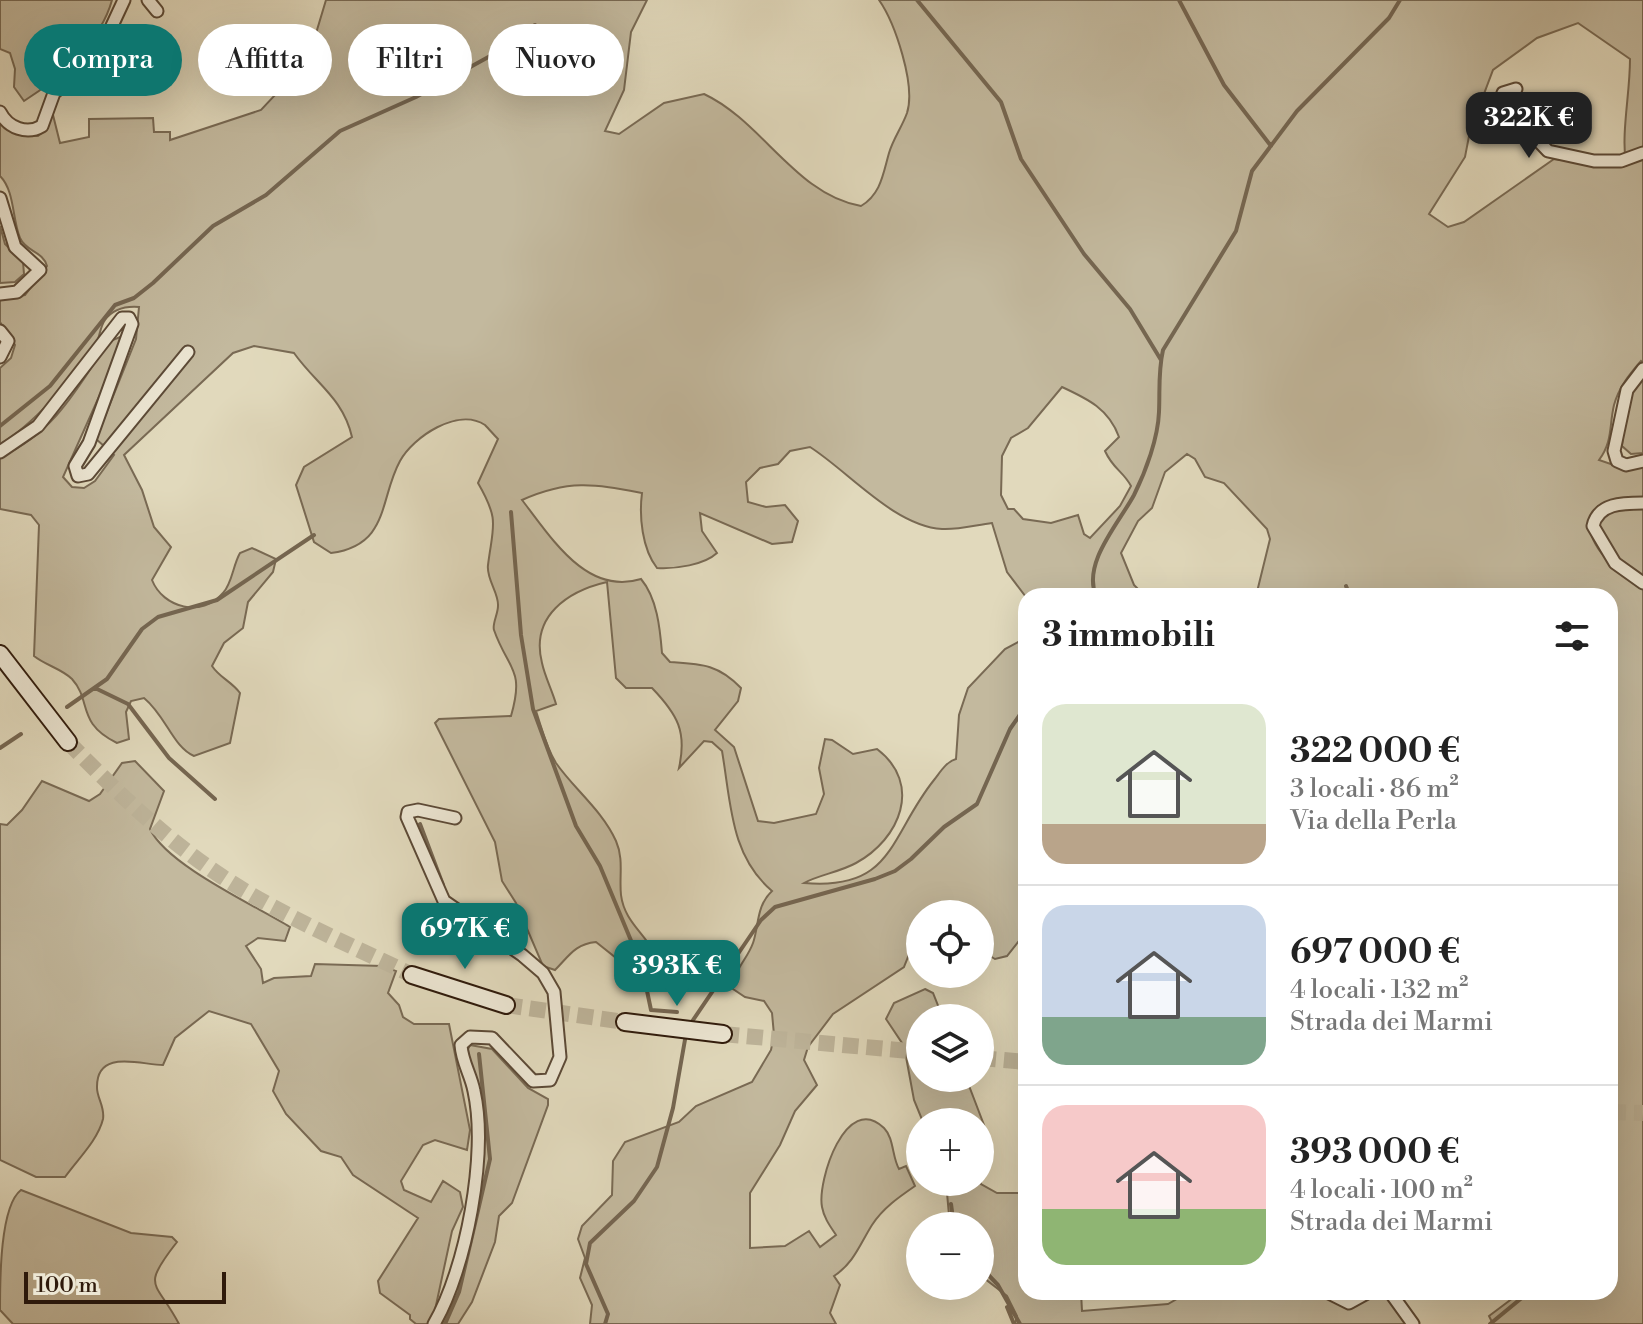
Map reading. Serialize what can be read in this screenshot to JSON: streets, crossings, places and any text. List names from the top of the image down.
{
  "scale_bar": "100 m",
  "page": {
    "chip": [
      "Compra",
      "Affitta",
      "Filtri",
      "Nuovo"
    ],
    "price": ["322K €", "697K €", "393K €"],
    "heading": "3 immobili",
    "list": [
      {
        "name": "322 000 €",
        "note": "3 locali · 86 m² · Via della Perla"
      },
      {
        "name": "697 000 €",
        "note": "4 locali · 132 m² · Strada dei Marmi"
      },
      {
        "name": "393 000 €",
        "note": "4 locali · 100 m² · Strada dei Marmi"
      }
    ],
    "map_buttons": ["+", "−"],
    "scale": "100 m"
  }
}
